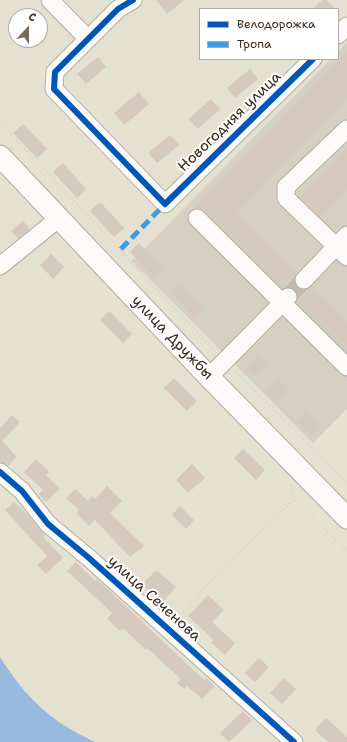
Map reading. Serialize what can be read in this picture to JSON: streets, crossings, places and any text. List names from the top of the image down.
{
  "streets": {
    "main road": ["улица Дружбы"],
    "street": ["Новогодняя улица", "улица Сеченова"]
  },
  "legend": ["Велодорожка", "Тропа"],
  "north": "top"
}
